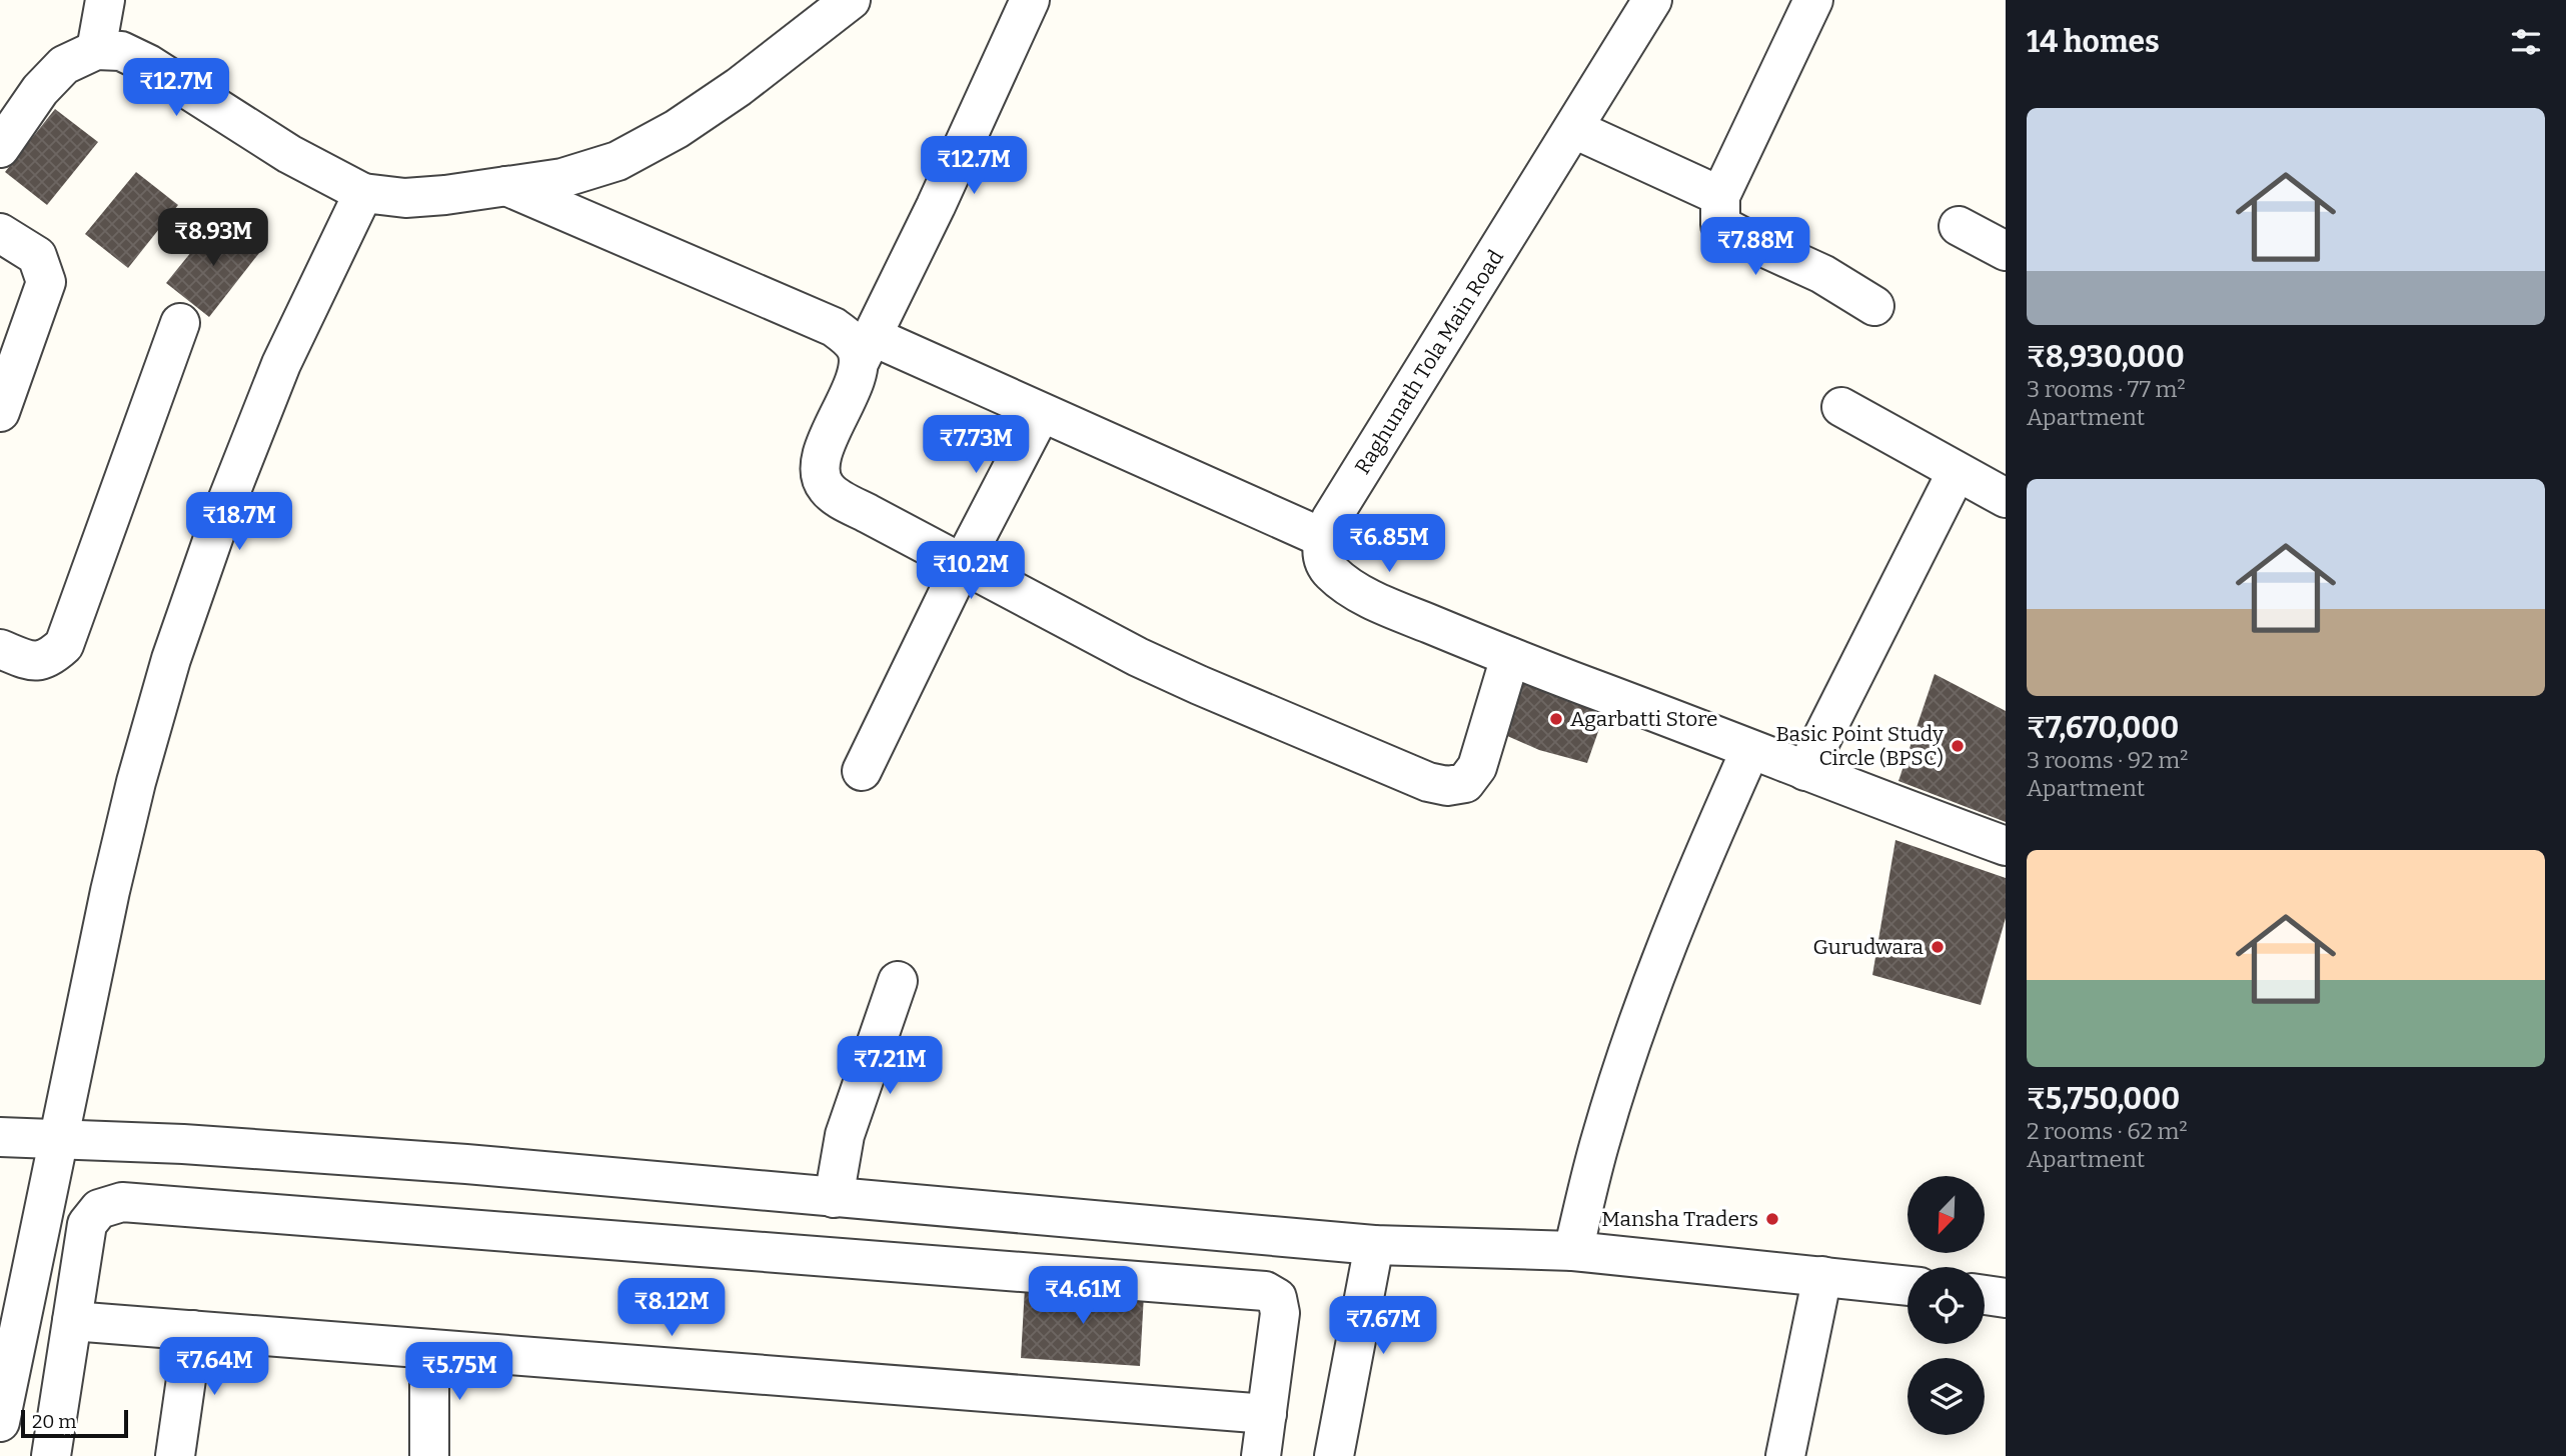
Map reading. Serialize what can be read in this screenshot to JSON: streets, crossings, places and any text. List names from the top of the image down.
{
  "streets": {
    "street": ["Raghunath Tola Main Road"]
  },
  "places": [
    "Agarbatti Store",
    "Basic Point Study Circle (BPSC)",
    "Gurudwara",
    "Mansha Traders"
  ],
  "scale_bar": "20 m",
  "north": "bottom left",
  "page": {
    "heading": "14 homes",
    "price": [
      "₹12.7M",
      "₹12.7M",
      "₹8.93M",
      "₹7.88M",
      "₹7.73M",
      "₹18.7M",
      "₹6.85M",
      "₹10.2M",
      "₹7.21M",
      "₹4.61M",
      "₹8.12M",
      "₹7.67M",
      "₹7.64M",
      "₹5.75M"
    ],
    "list": [
      {
        "name": "₹8,930,000",
        "note": "3 rooms · 77 m² · Apartment"
      },
      {
        "name": "₹7,670,000",
        "note": "3 rooms · 92 m² · Apartment"
      },
      {
        "name": "₹5,750,000",
        "note": "2 rooms · 62 m² · Apartment"
      }
    ],
    "scale": "20 m"
  }
}
